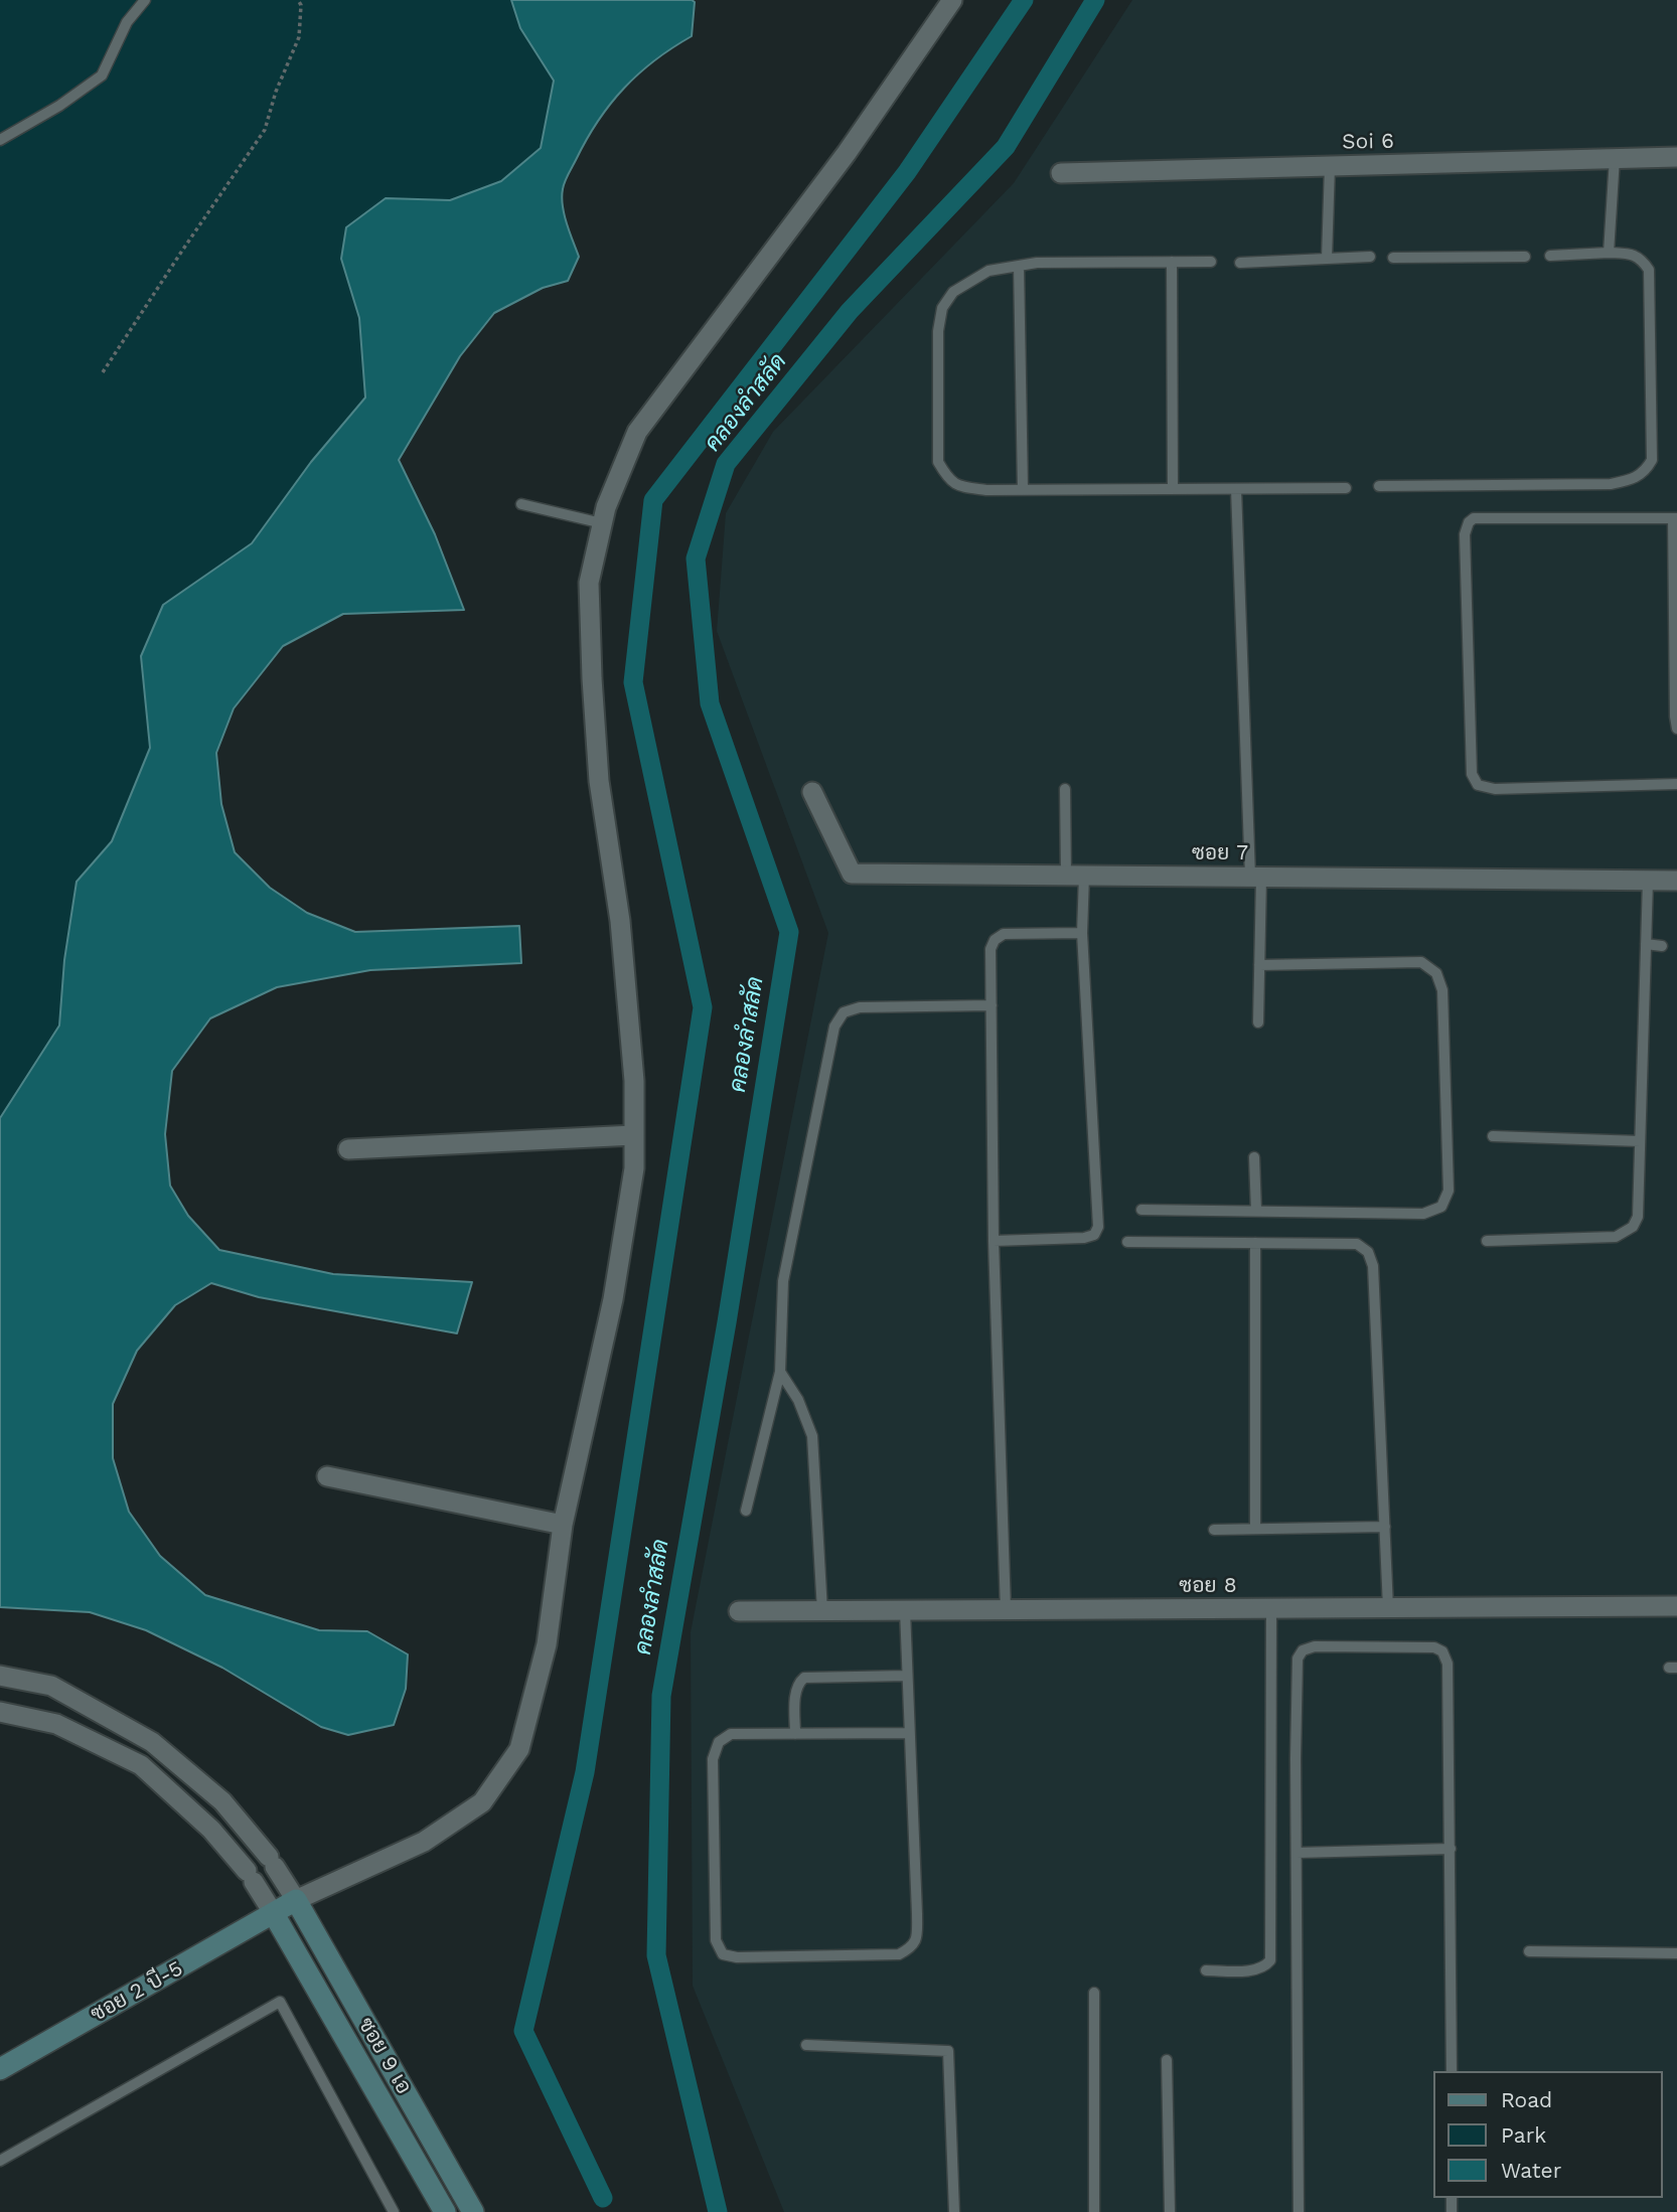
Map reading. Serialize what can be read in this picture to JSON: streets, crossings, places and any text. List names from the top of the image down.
{
  "streets": {
    "street": [
      "Soi 6",
      "ซอย 7",
      "ซอย 8",
      "ซอย 2 บี-5",
      "ซอย 9 เอ"
    ]
  },
  "crossings": [
    ["ซอย 2 บี-5", "ซอย 9 เอ"]
  ],
  "water": ["คลองลำสลัด"],
  "legend": ["Road", "Park", "Water"]
}
